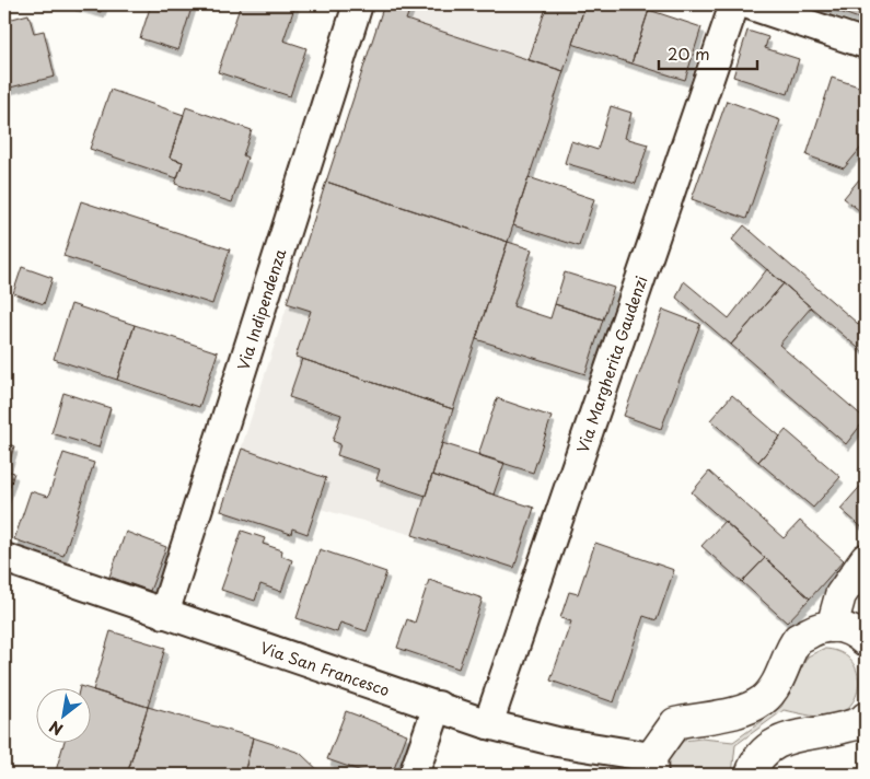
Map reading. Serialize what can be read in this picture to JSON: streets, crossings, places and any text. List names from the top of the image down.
{
  "streets": {
    "street": ["Via Indipendenza", "Via Margherita Gaudenzi", "Via San Francesco"]
  },
  "crossings": [
    ["Via Indipendenza", "Via San Francesco"],
    ["Via Margherita Gaudenzi", "Via San Francesco"]
  ],
  "scale_bar": "20 m",
  "north": "bottom left"
}
